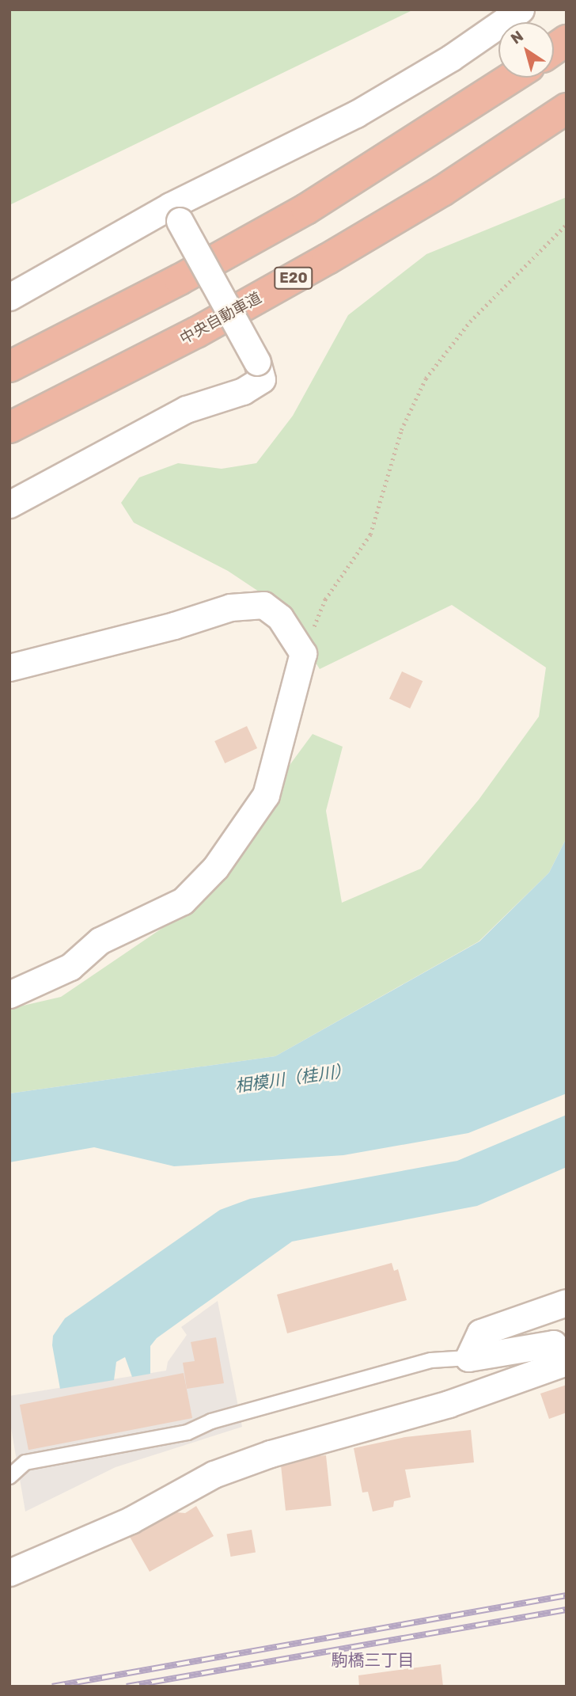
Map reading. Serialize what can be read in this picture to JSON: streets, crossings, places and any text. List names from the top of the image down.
{
  "streets": {
    "highway": ["E20", "中央自動車道"]
  },
  "districts": ["駒橋三丁目"],
  "water": ["相模川（桂川）"],
  "north": "top left"
}
